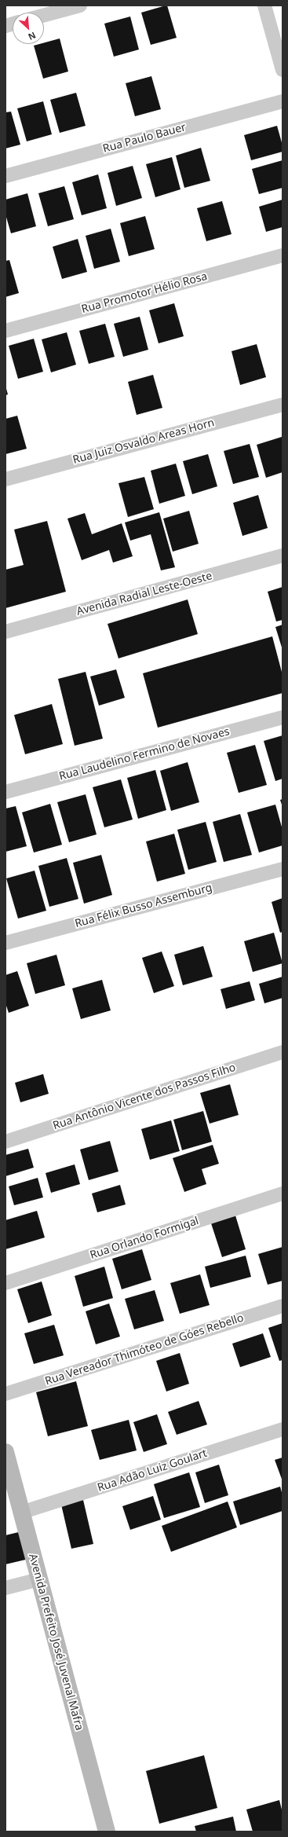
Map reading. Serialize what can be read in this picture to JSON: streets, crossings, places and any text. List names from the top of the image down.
{
  "streets": {
    "main road": ["Avenida Prefeito José Juvenal Mafra"],
    "street": [
      "Rua Paulo Bauer",
      "Rua Promotor Hélio Rosa",
      "Rua Juiz Osvaldo Areas Horn",
      "Avenida Radial Leste-Oeste",
      "Rua Laudelino Fermino de Novaes",
      "Rua Félix Busso Assemburg",
      "Rua Antônio Vicente dos Passos Filho",
      "Rua Orlando Formigal",
      "Rua Vereador Thimóteo de Góes Rebello",
      "Rua Adão Luiz Goulart"
    ]
  },
  "crossings": [
    ["Rua Adão Luiz Goulart", "Avenida Prefeito José Juvenal Mafra"]
  ],
  "north": "bottom right"
}
